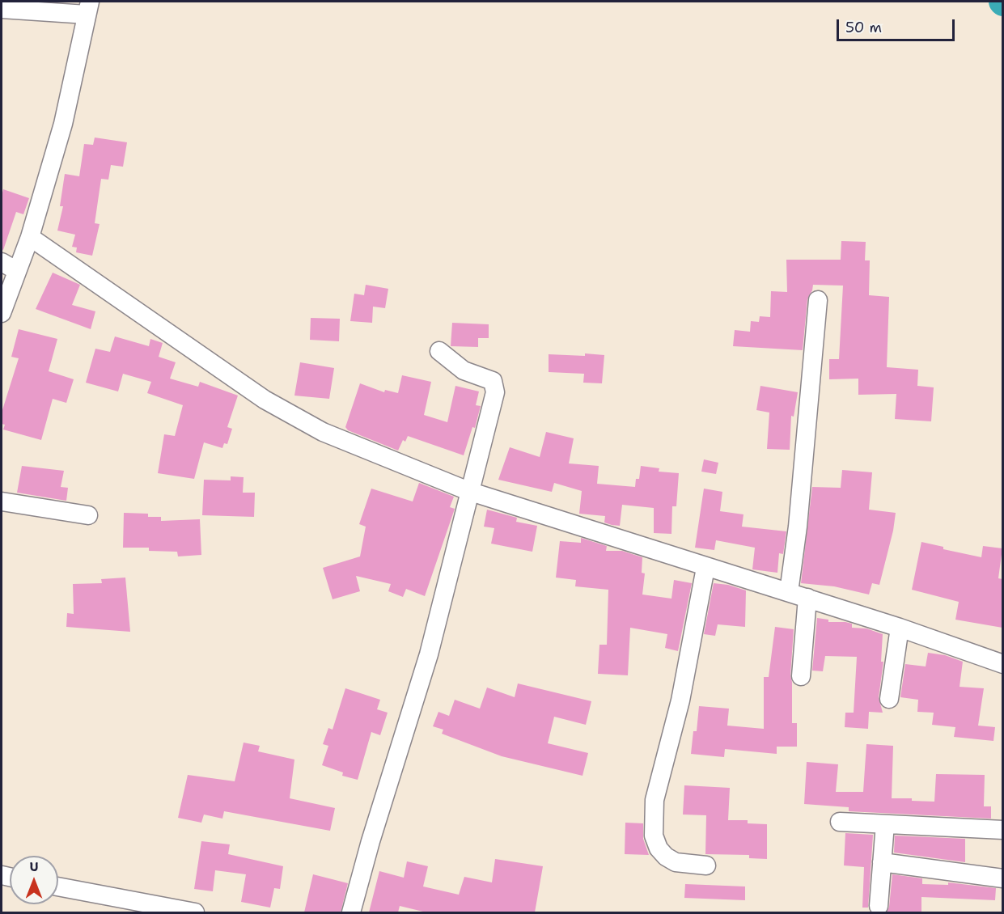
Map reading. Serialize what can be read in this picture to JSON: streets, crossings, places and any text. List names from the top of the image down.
{
  "scale_bar": "50 m",
  "north": "top"
}
